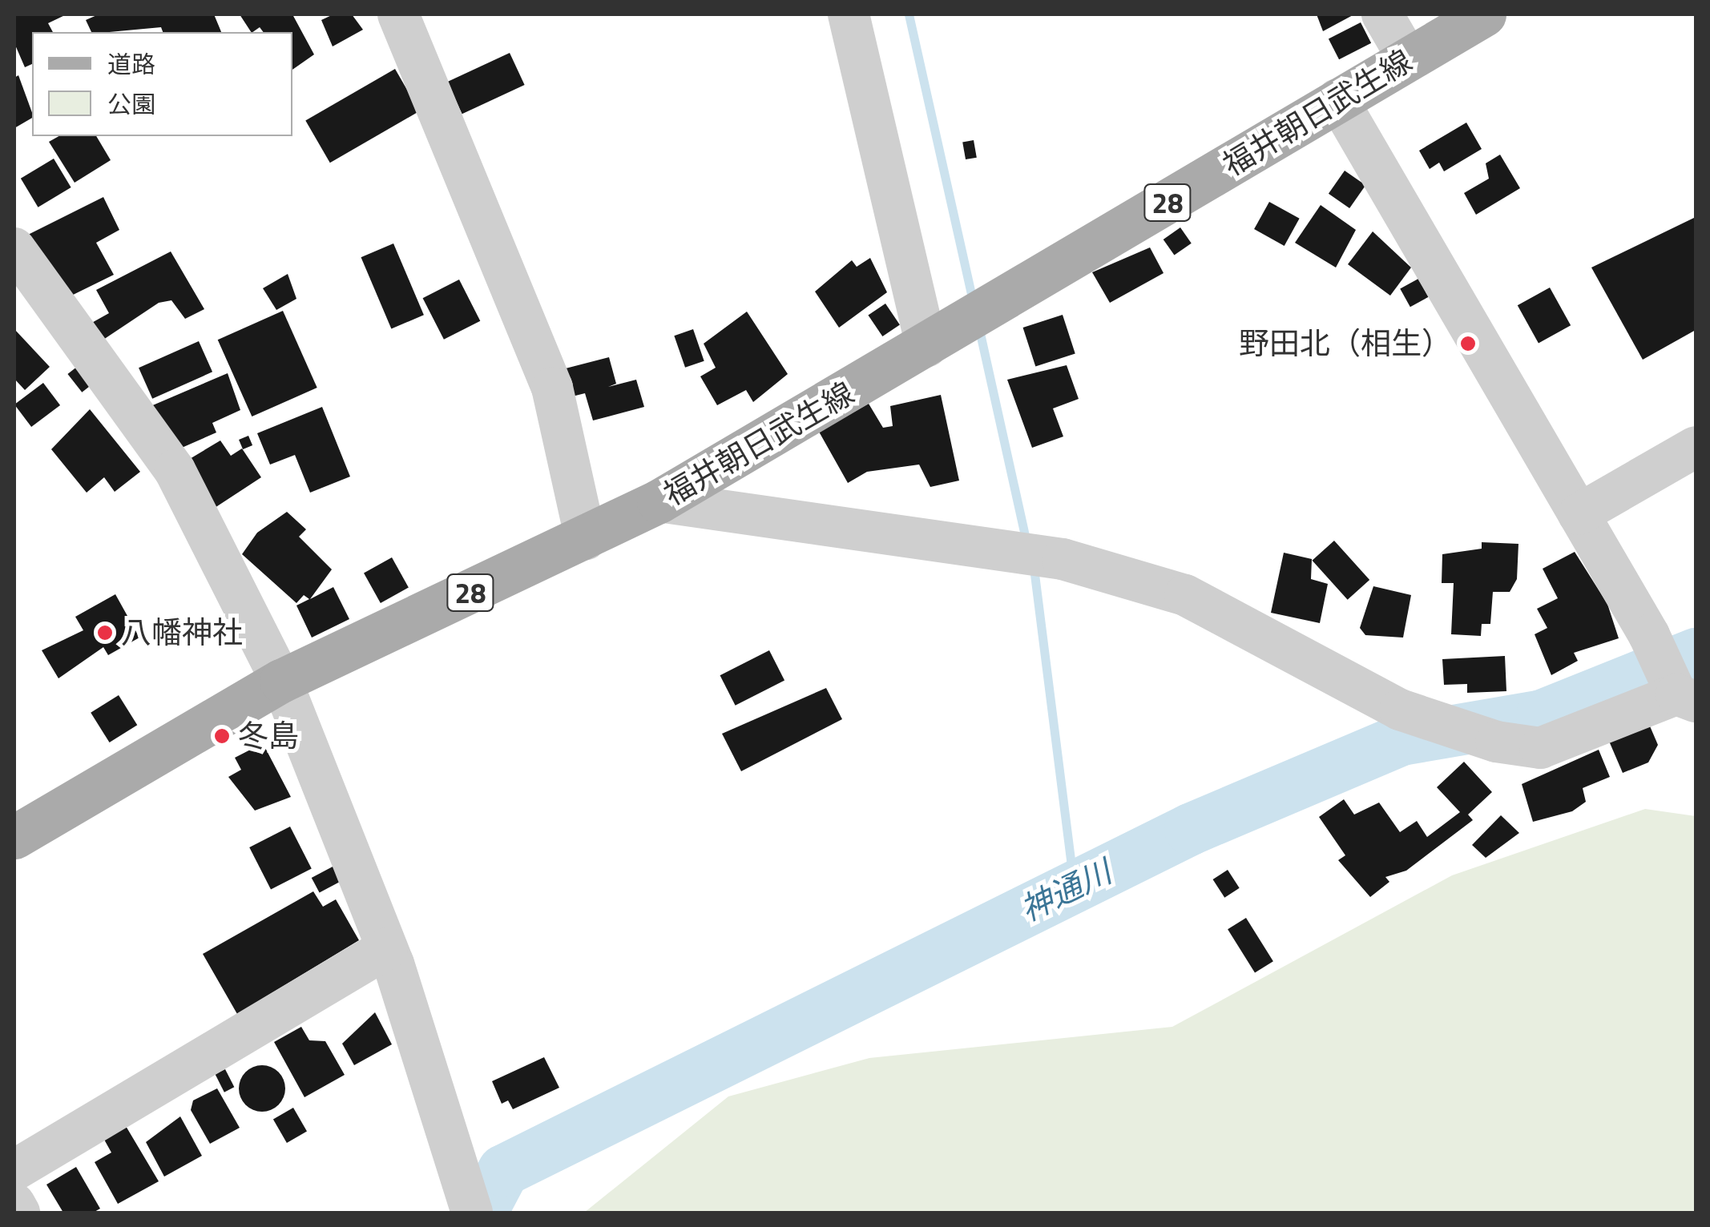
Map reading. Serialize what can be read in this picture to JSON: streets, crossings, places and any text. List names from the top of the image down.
{
  "streets": {
    "main road": ["福井朝日武生線", "28"]
  },
  "water": ["神通川"],
  "places": ["野田北（相生）", "八幡神社", "冬島"],
  "legend": ["道路", "公園"]
}
